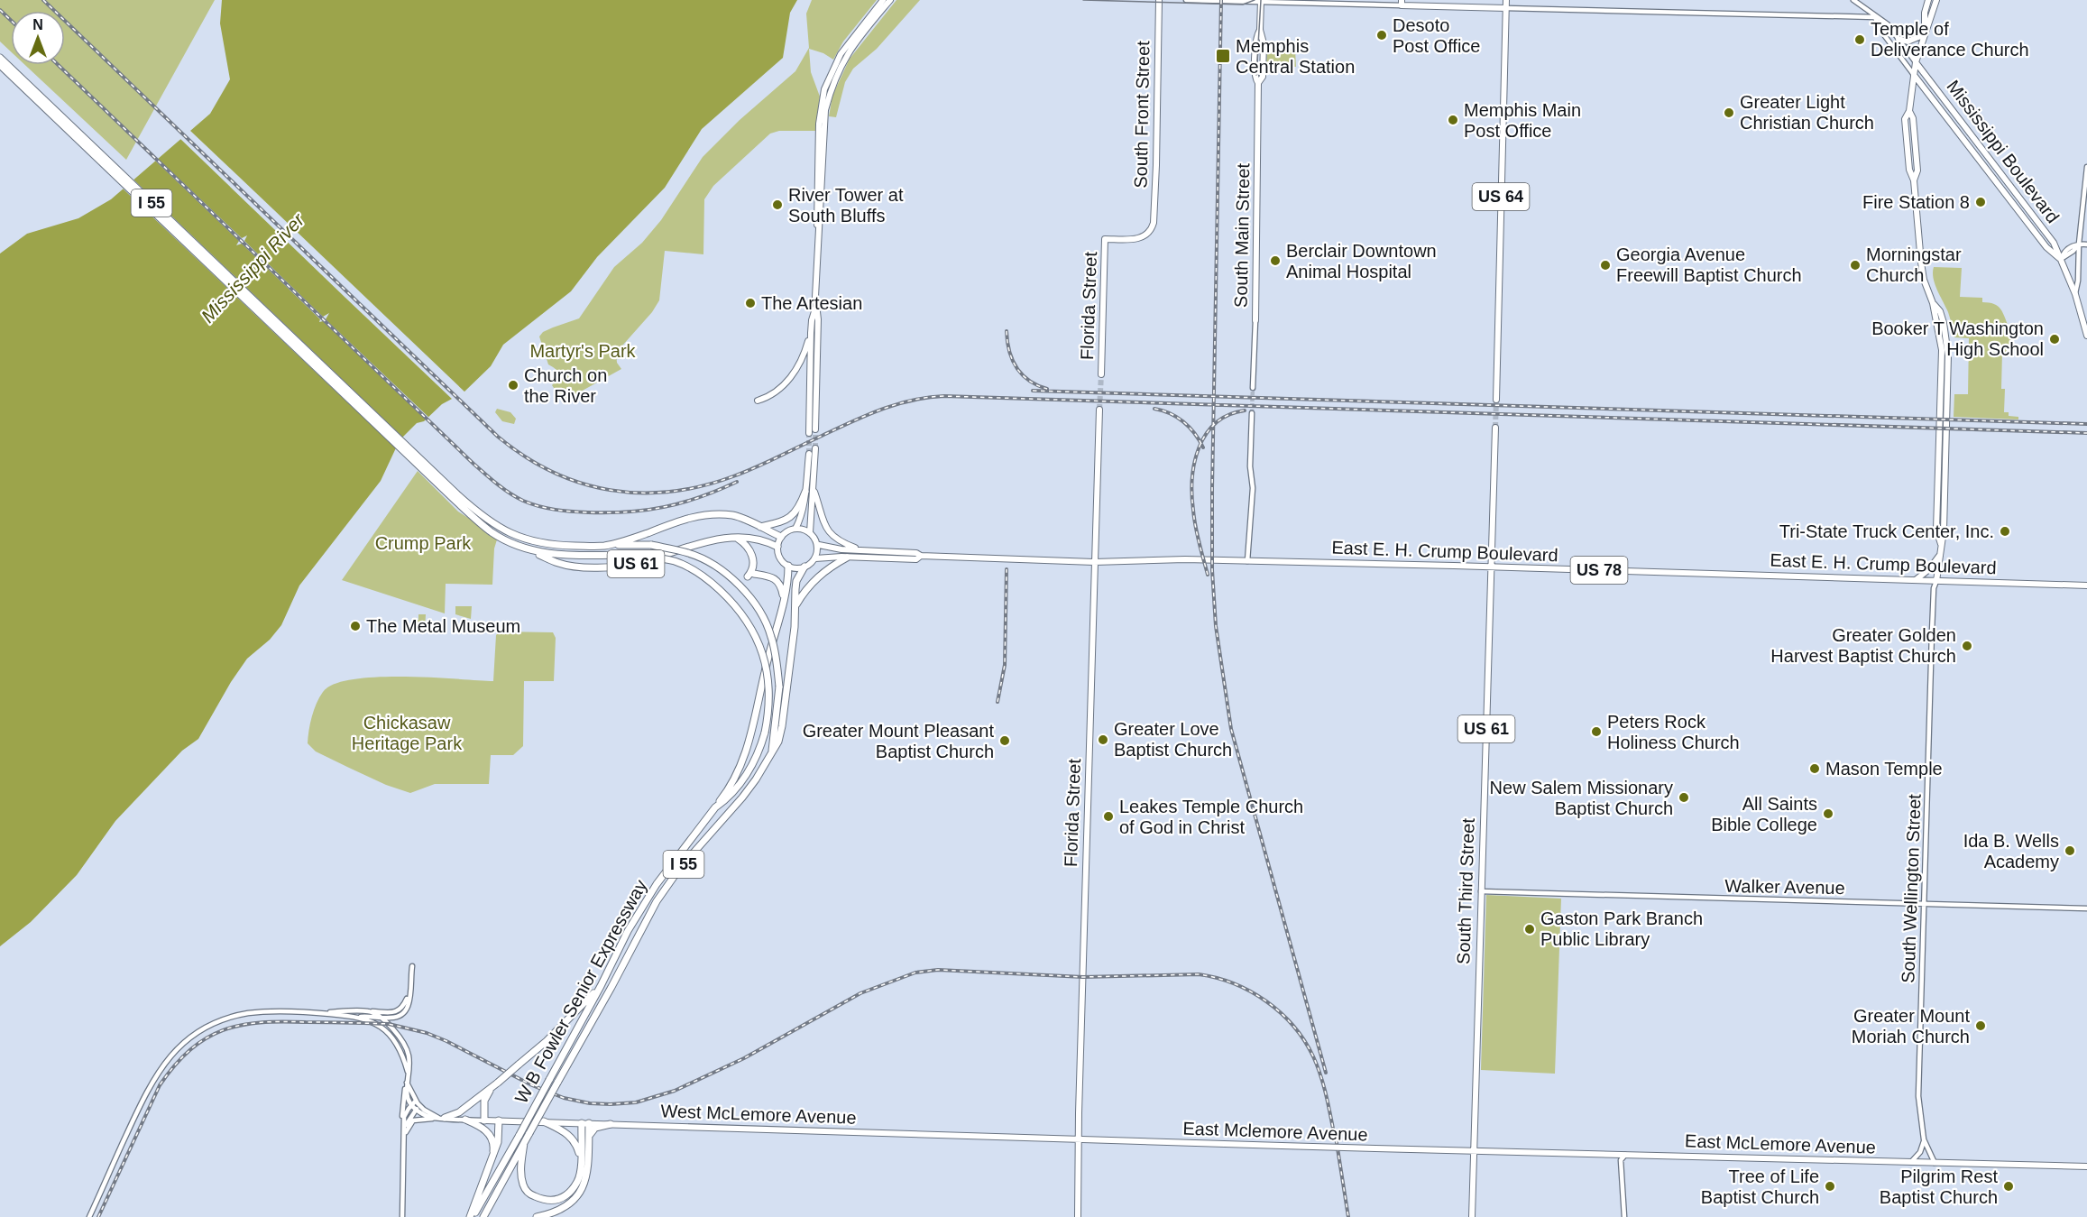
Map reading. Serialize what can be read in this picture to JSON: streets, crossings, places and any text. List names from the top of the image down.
{
  "streets": {
    "highway": ["I 55", "US 61", "W B Fowler Senior Expressway"],
    "main road": [
      "South Front Street",
      "Mississippi Boulevard",
      "US 64",
      "South Main Street",
      "Florida Street",
      "East E. H. Crump Boulevard",
      "US 78",
      "South Third Street",
      "West McLemore Avenue",
      "East Mclemore Avenue",
      "East McLemore Avenue"
    ],
    "street": ["Walker Avenue", "South Wellington Street"]
  },
  "crossings": [
    ["South Front Street", "Florida Street"],
    ["I 55", "US 61"],
    ["I 55", "W B Fowler Senior Expressway"],
    ["Florida Street", "East E. H. Crump Boulevard"],
    ["Florida Street", "West McLemore Avenue"],
    ["Florida Street", "East Mclemore Avenue"],
    ["East E. H. Crump Boulevard", "South Wellington Street"],
    ["East E. H. Crump Boulevard", "South Third Street"],
    ["US 61", "W B Fowler Senior Expressway"],
    ["Walker Avenue", "South Wellington Street"],
    ["Walker Avenue", "South Third Street"],
    ["South Wellington Street", "East McLemore Avenue"],
    ["South Third Street", "East Mclemore Avenue"],
    ["South Third Street", "East McLemore Avenue"],
    ["West McLemore Avenue", "East Mclemore Avenue"],
    ["East Mclemore Avenue", "East McLemore Avenue"]
  ],
  "water": ["Mississippi River"],
  "parks": ["Martyr's Park", "Crump Park", "Chickasaw Heritage Park"],
  "places": {
    "other": [
      "Desoto Post Office",
      "Temple of Deliverance Church",
      "Greater Light Christian Church",
      "Memphis Main Post Office",
      "Fire Station 8",
      "River Tower at South Bluffs",
      "Berclair Downtown Animal Hospital",
      "Georgia Avenue Freewill Baptist Church",
      "Morningstar Church",
      "The Artesian",
      "Booker T Washington High School",
      "Church on the River",
      "Tri-State Truck Center, Inc.",
      "The Metal Museum",
      "Greater Golden Harvest Baptist Church",
      "Peters Rock Holiness Church",
      "Greater Love Baptist Church",
      "Greater Mount Pleasant Baptist Church",
      "Mason Temple",
      "New Salem Missionary Baptist Church",
      "All Saints Bible College",
      "Leakes Temple Church of God in Christ",
      "Ida B. Wells Academy",
      "Gaston Park Branch Public Library",
      "Greater Mount Moriah Church",
      "Tree of Life Baptist Church",
      "Pilgrim Rest Baptist Church"
    ],
    "transit": ["Memphis Central Station"]
  },
  "north": "top"
}
